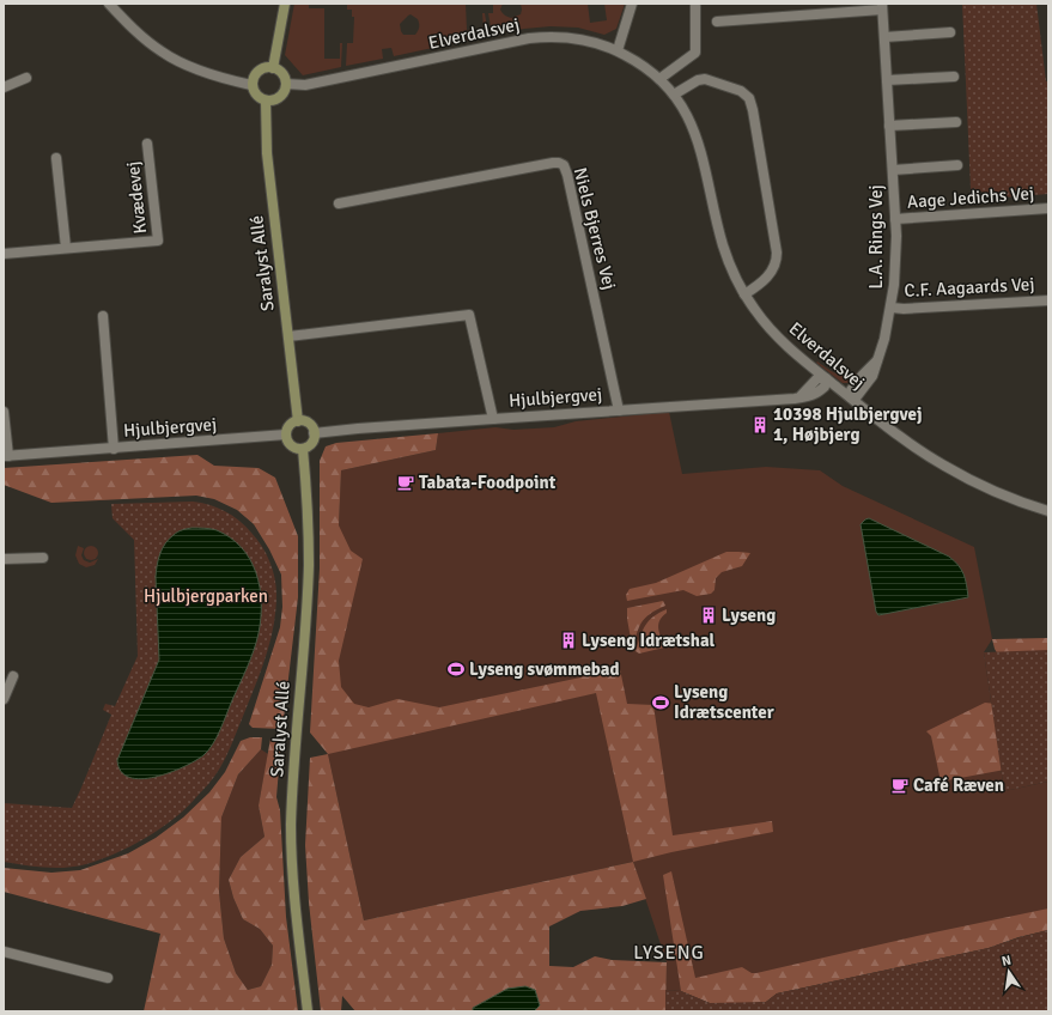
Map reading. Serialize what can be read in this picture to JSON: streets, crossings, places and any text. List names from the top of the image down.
{
  "streets": {
    "street": [
      "Elverdalsvej",
      "Kvædevej",
      "Aage Jedichs Vej",
      "Niels Bjerres Vej",
      "L.A. Rings Vej",
      "Saralyst Allé",
      "C.F. Aagaards Vej",
      "Hjulbjergvej"
    ]
  },
  "crossings": [
    ["Elverdalsvej", "L.A. Rings Vej"],
    ["Elverdalsvej", "Saralyst Allé"],
    ["Elverdalsvej", "Hjulbjergvej"],
    ["Aage Jedichs Vej", "L.A. Rings Vej"],
    ["Niels Bjerres Vej", "Hjulbjergvej"],
    ["L.A. Rings Vej", "C.F. Aagaards Vej"],
    ["Saralyst Allé", "Hjulbjergvej"]
  ],
  "districts": ["LYSENG"],
  "parks": ["Hjulbjergparken"],
  "places": {
    "building": ["10398 Hjulbjergvej 1, Højbjerg", "Lyseng", "Lyseng Idrætshal"],
    "cafe": ["Tabata-Foodpoint", "Café Ræven"],
    "sports": ["Lyseng svømmebad", "Lyseng Idrætscenter"]
  },
  "north": "top"
}
